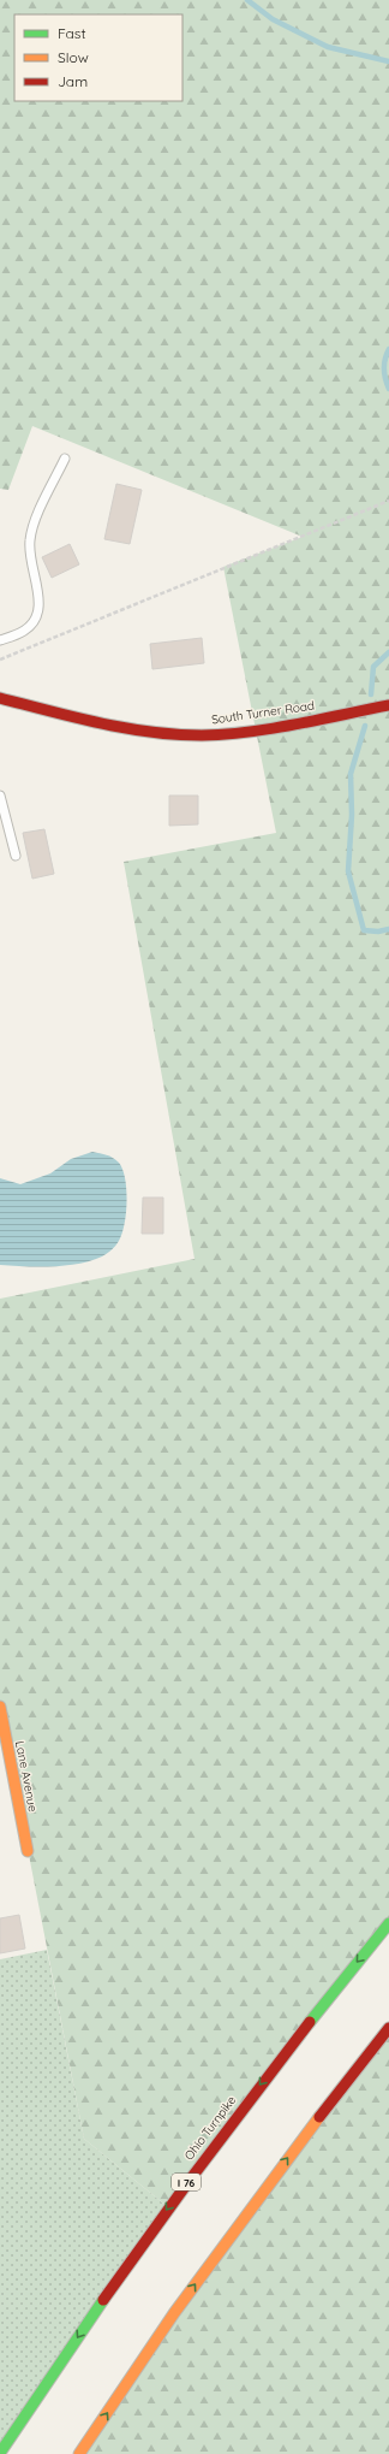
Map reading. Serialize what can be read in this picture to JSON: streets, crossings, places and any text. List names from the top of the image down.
{
  "streets": {
    "main road": [
      "South Turner Road",
      "Lane Avenue",
      "Ohio Turnpike",
      "I 76"
    ]
  },
  "legend": ["Fast", "Slow", "Jam"]
}
